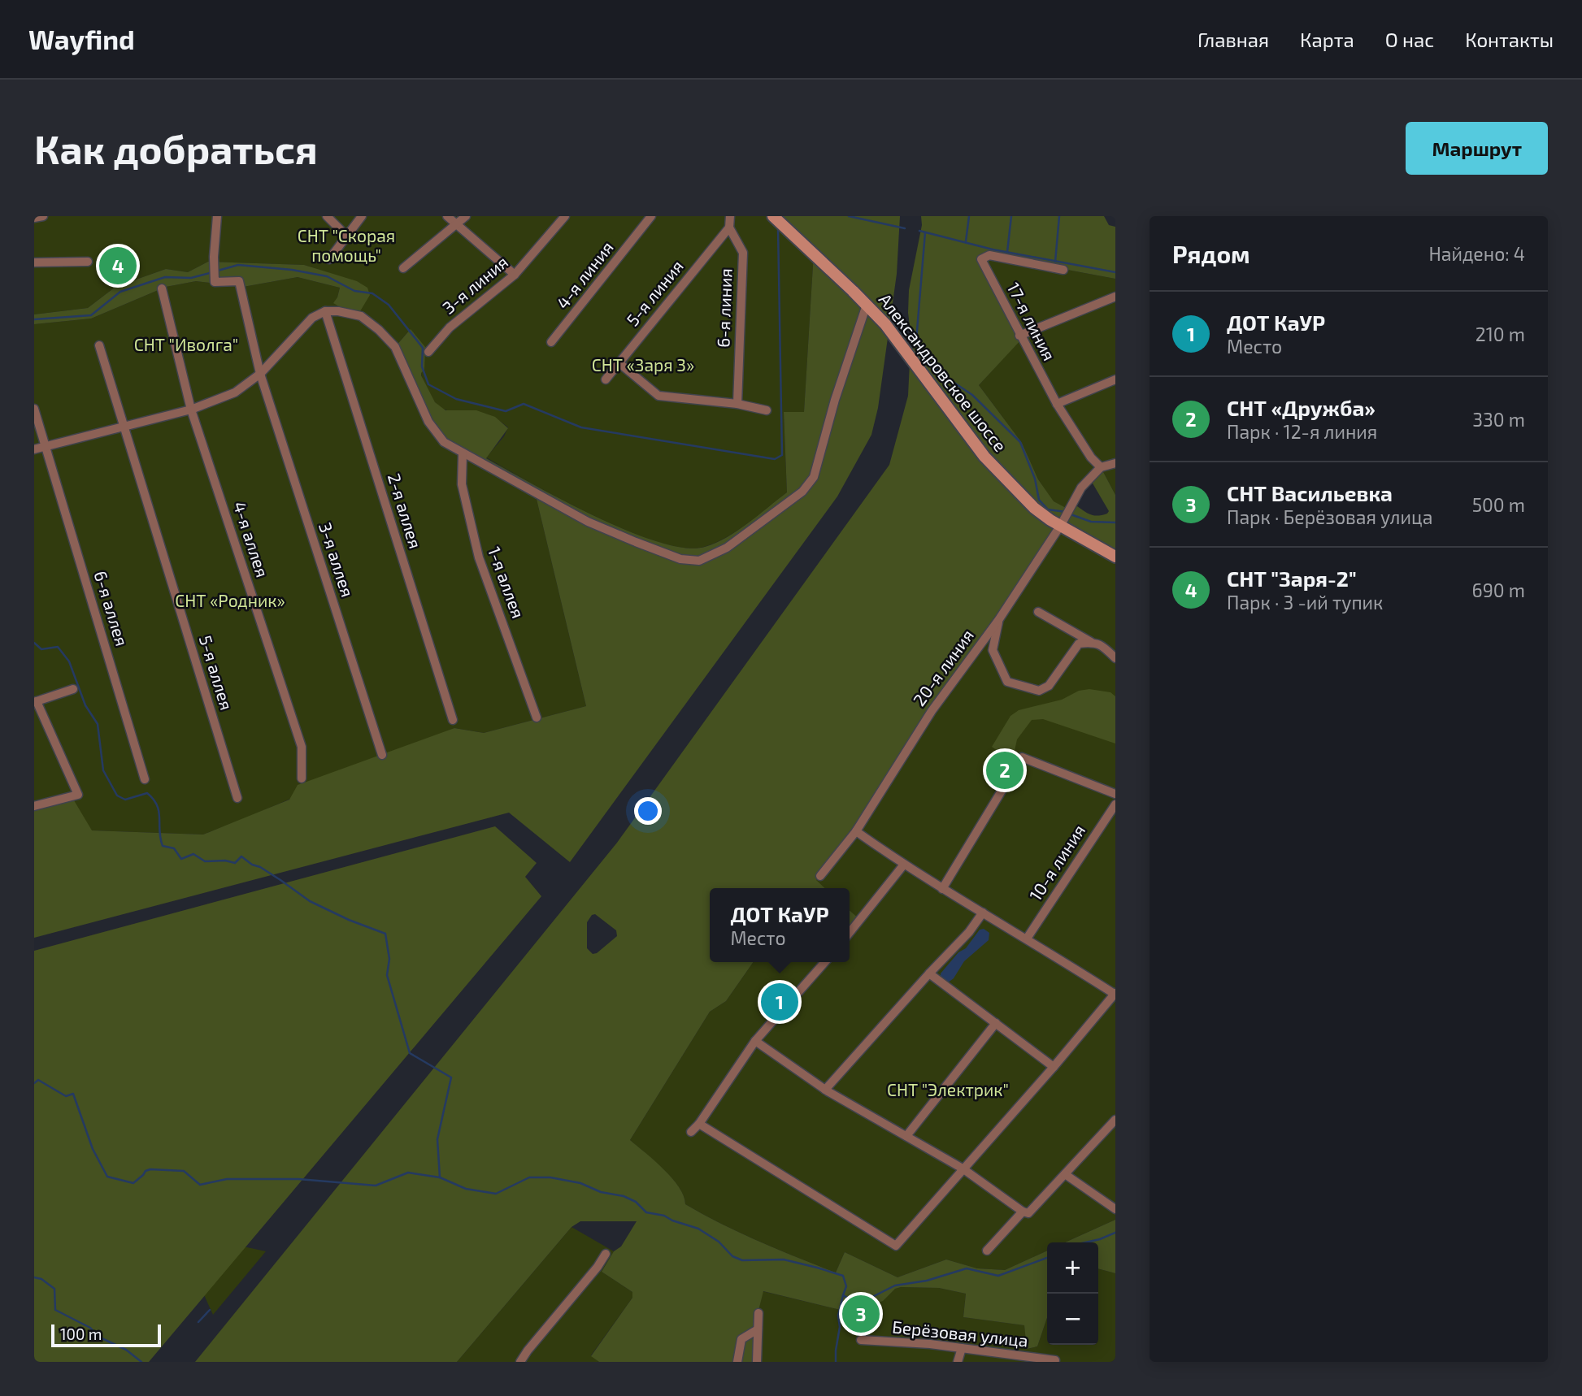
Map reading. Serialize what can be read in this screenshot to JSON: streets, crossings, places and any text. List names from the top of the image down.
{
  "streets": {
    "street": [
      "4-я линия",
      "3-я линия",
      "5-я линия",
      "6-я линия",
      "17-я линия",
      "Александровское шоссе",
      "2-я аллея",
      "4-я аллея",
      "3-я аллея",
      "1-я аллея",
      "6-я аллея",
      "20-я линия",
      "5-я аллея",
      "10-я линия",
      "Берёзовая улица"
    ]
  },
  "crossings": [
    ["5-я линия", "6-я линия"],
    ["17-я линия", "20-я линия"],
    ["Александровское шоссе", "20-я линия"]
  ],
  "parks": [
    "СНТ \"Скорая помощь\"",
    "СНТ \"Иволга\"",
    "СНТ «Заря 3»",
    "СНТ «Родник»",
    "СНТ \"Электрик\""
  ],
  "scale_bar": "100 m",
  "page": {
    "header": "Wayfind",
    "nav": [
      "Главная",
      "Карта",
      "О нас",
      "Контакты"
    ],
    "buttons": "Маршрут",
    "title": "Как добраться",
    "heading": ["Рядом", "Найдено: 4"],
    "pins": [
      "4",
      "2",
      "1",
      "3"
    ],
    "list": [
      {
        "mark": "1",
        "name": "ДОТ КаУР",
        "note": "Место",
        "value": "210 m"
      },
      {
        "mark": "2",
        "name": "СНТ «Дружба»",
        "note": "Парк · 12-я линия",
        "value": "330 m"
      },
      {
        "mark": "3",
        "name": "СНТ Васильевка",
        "note": "Парк · Берёзовая улица",
        "value": "500 m"
      },
      {
        "mark": "4",
        "name": "СНТ \"Заря-2\"",
        "note": "Парк · 3 -ий тупик",
        "value": "690 m"
      }
    ],
    "popup": ["ДОТ КаУР", "Место"],
    "map_buttons": ["+", "−"],
    "scale": "100 m"
  }
}
